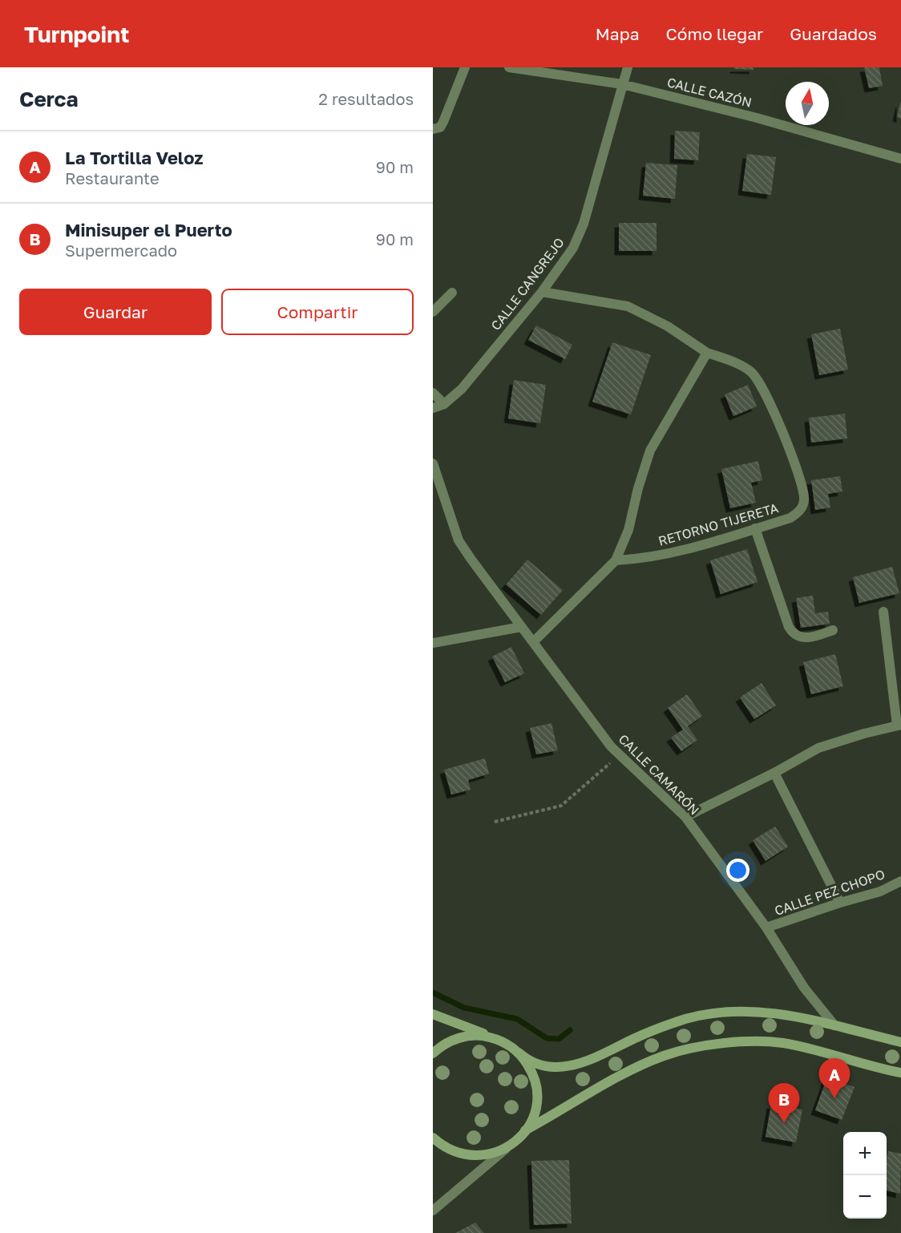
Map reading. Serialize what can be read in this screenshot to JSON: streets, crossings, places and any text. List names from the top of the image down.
{
  "streets": {
    "street": [
      "CALLE CAZÓN",
      "CALLE CANGREJO",
      "RETORNO TIJERETA",
      "CALLE CAMARÓN",
      "CALLE PEZ CHOPO"
    ]
  },
  "crossings": [
    ["CALLE CAZÓN", "CALLE CANGREJO"],
    ["CALLE CANGREJO", "RETORNO TIJERETA"],
    ["CALLE CAMARÓN", "CALLE PEZ CHOPO"]
  ],
  "north": "top",
  "page": {
    "header": "Turnpoint",
    "nav": ["Mapa", "Cómo llegar", "Guardados"],
    "heading": ["Cerca", "2 resultados"],
    "list": [
      {
        "mark": "A",
        "name": "La Tortilla Veloz",
        "note": "Restaurante",
        "value": "90 m"
      },
      {
        "mark": "B",
        "name": "Minisuper el Puerto",
        "note": "Supermercado",
        "value": "90 m"
      }
    ],
    "buttons": ["Guardar", "Compartir"],
    "pins": ["A", "B"],
    "map_buttons": ["+", "−"]
  }
}
